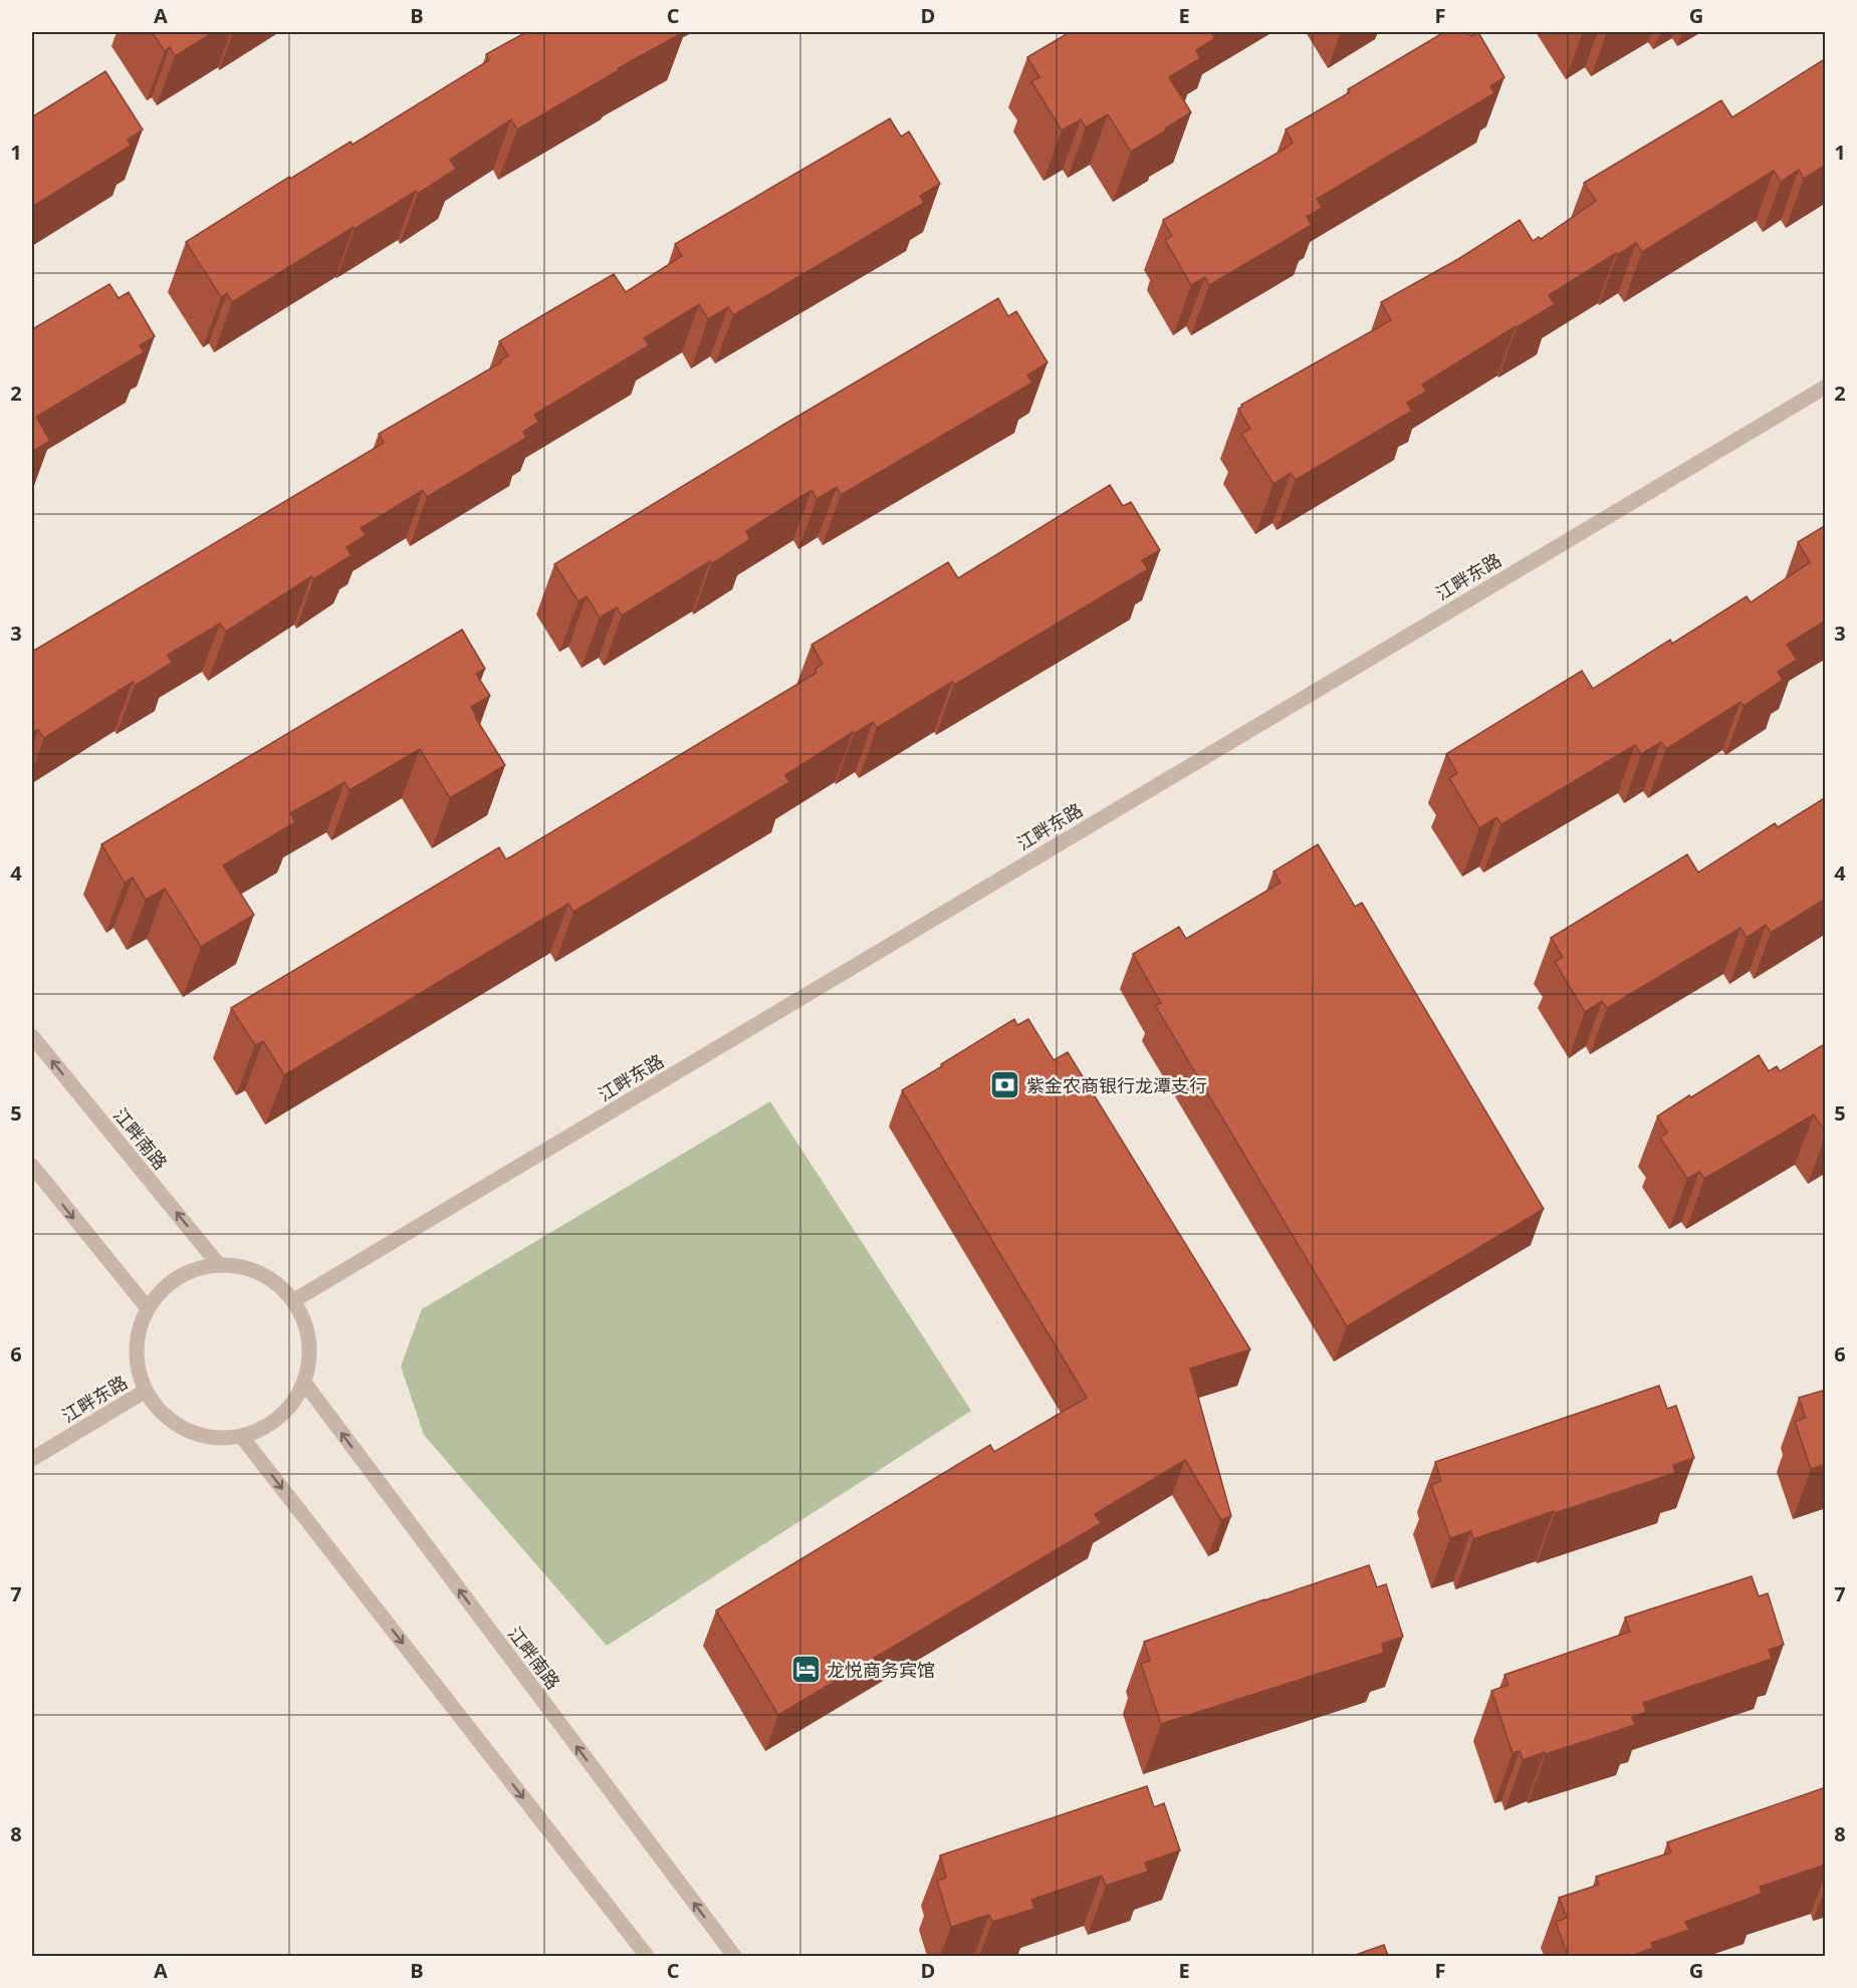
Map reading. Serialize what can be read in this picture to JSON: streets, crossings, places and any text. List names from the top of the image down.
{
  "streets": {
    "street": ["江畔东路", "江畔南路"]
  },
  "crossings": [
    ["江畔东路", "江畔南路"]
  ],
  "places": {
    "bank": ["紫金农商银行龙潭支行"],
    "hotel": ["龙悦商务宾馆"]
  },
  "grid": {
    "columns": [
      "A",
      "B",
      "C",
      "D",
      "E",
      "F",
      "G"
    ],
    "rows": [
      "1",
      "2",
      "3",
      "4",
      "5",
      "6",
      "7",
      "8"
    ]
  }
}
